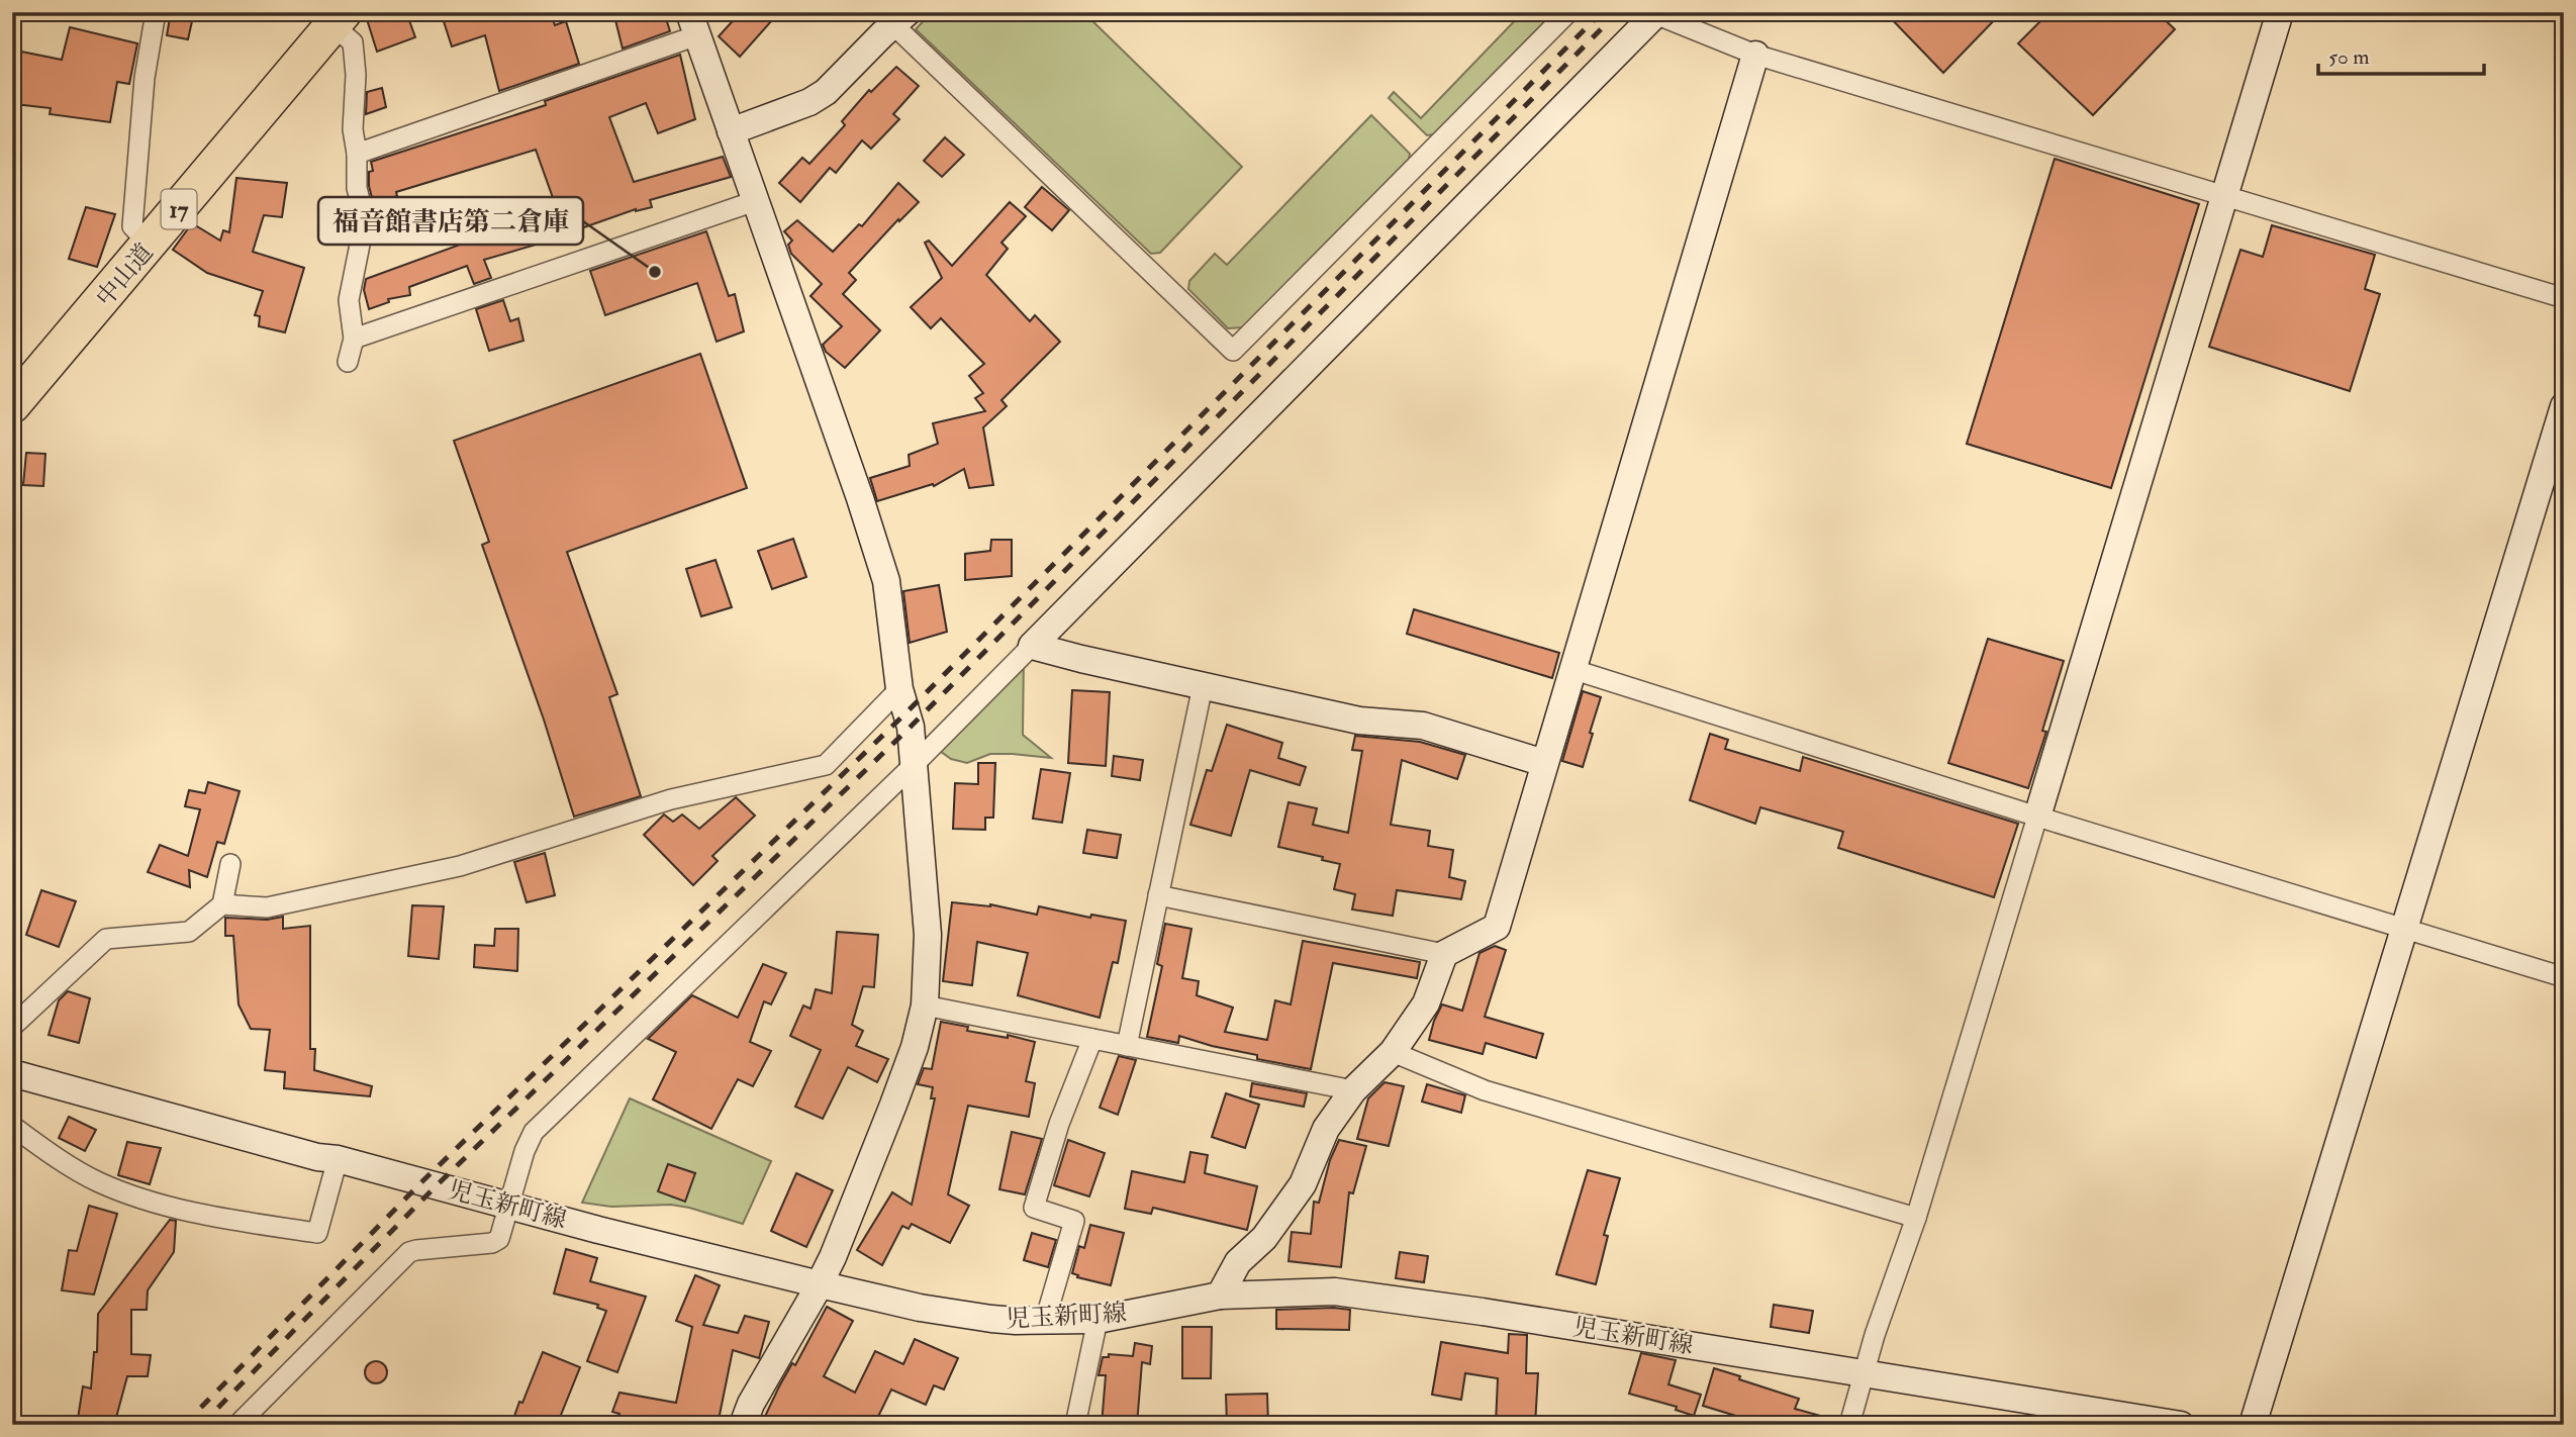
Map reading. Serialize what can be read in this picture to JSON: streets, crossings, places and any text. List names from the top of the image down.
{
  "streets": {
    "highway": ["17", "中山道"],
    "street": ["児玉新町線"]
  },
  "places": ["福音館書店第二倉庫"],
  "scale_bar": "50 m"
}
